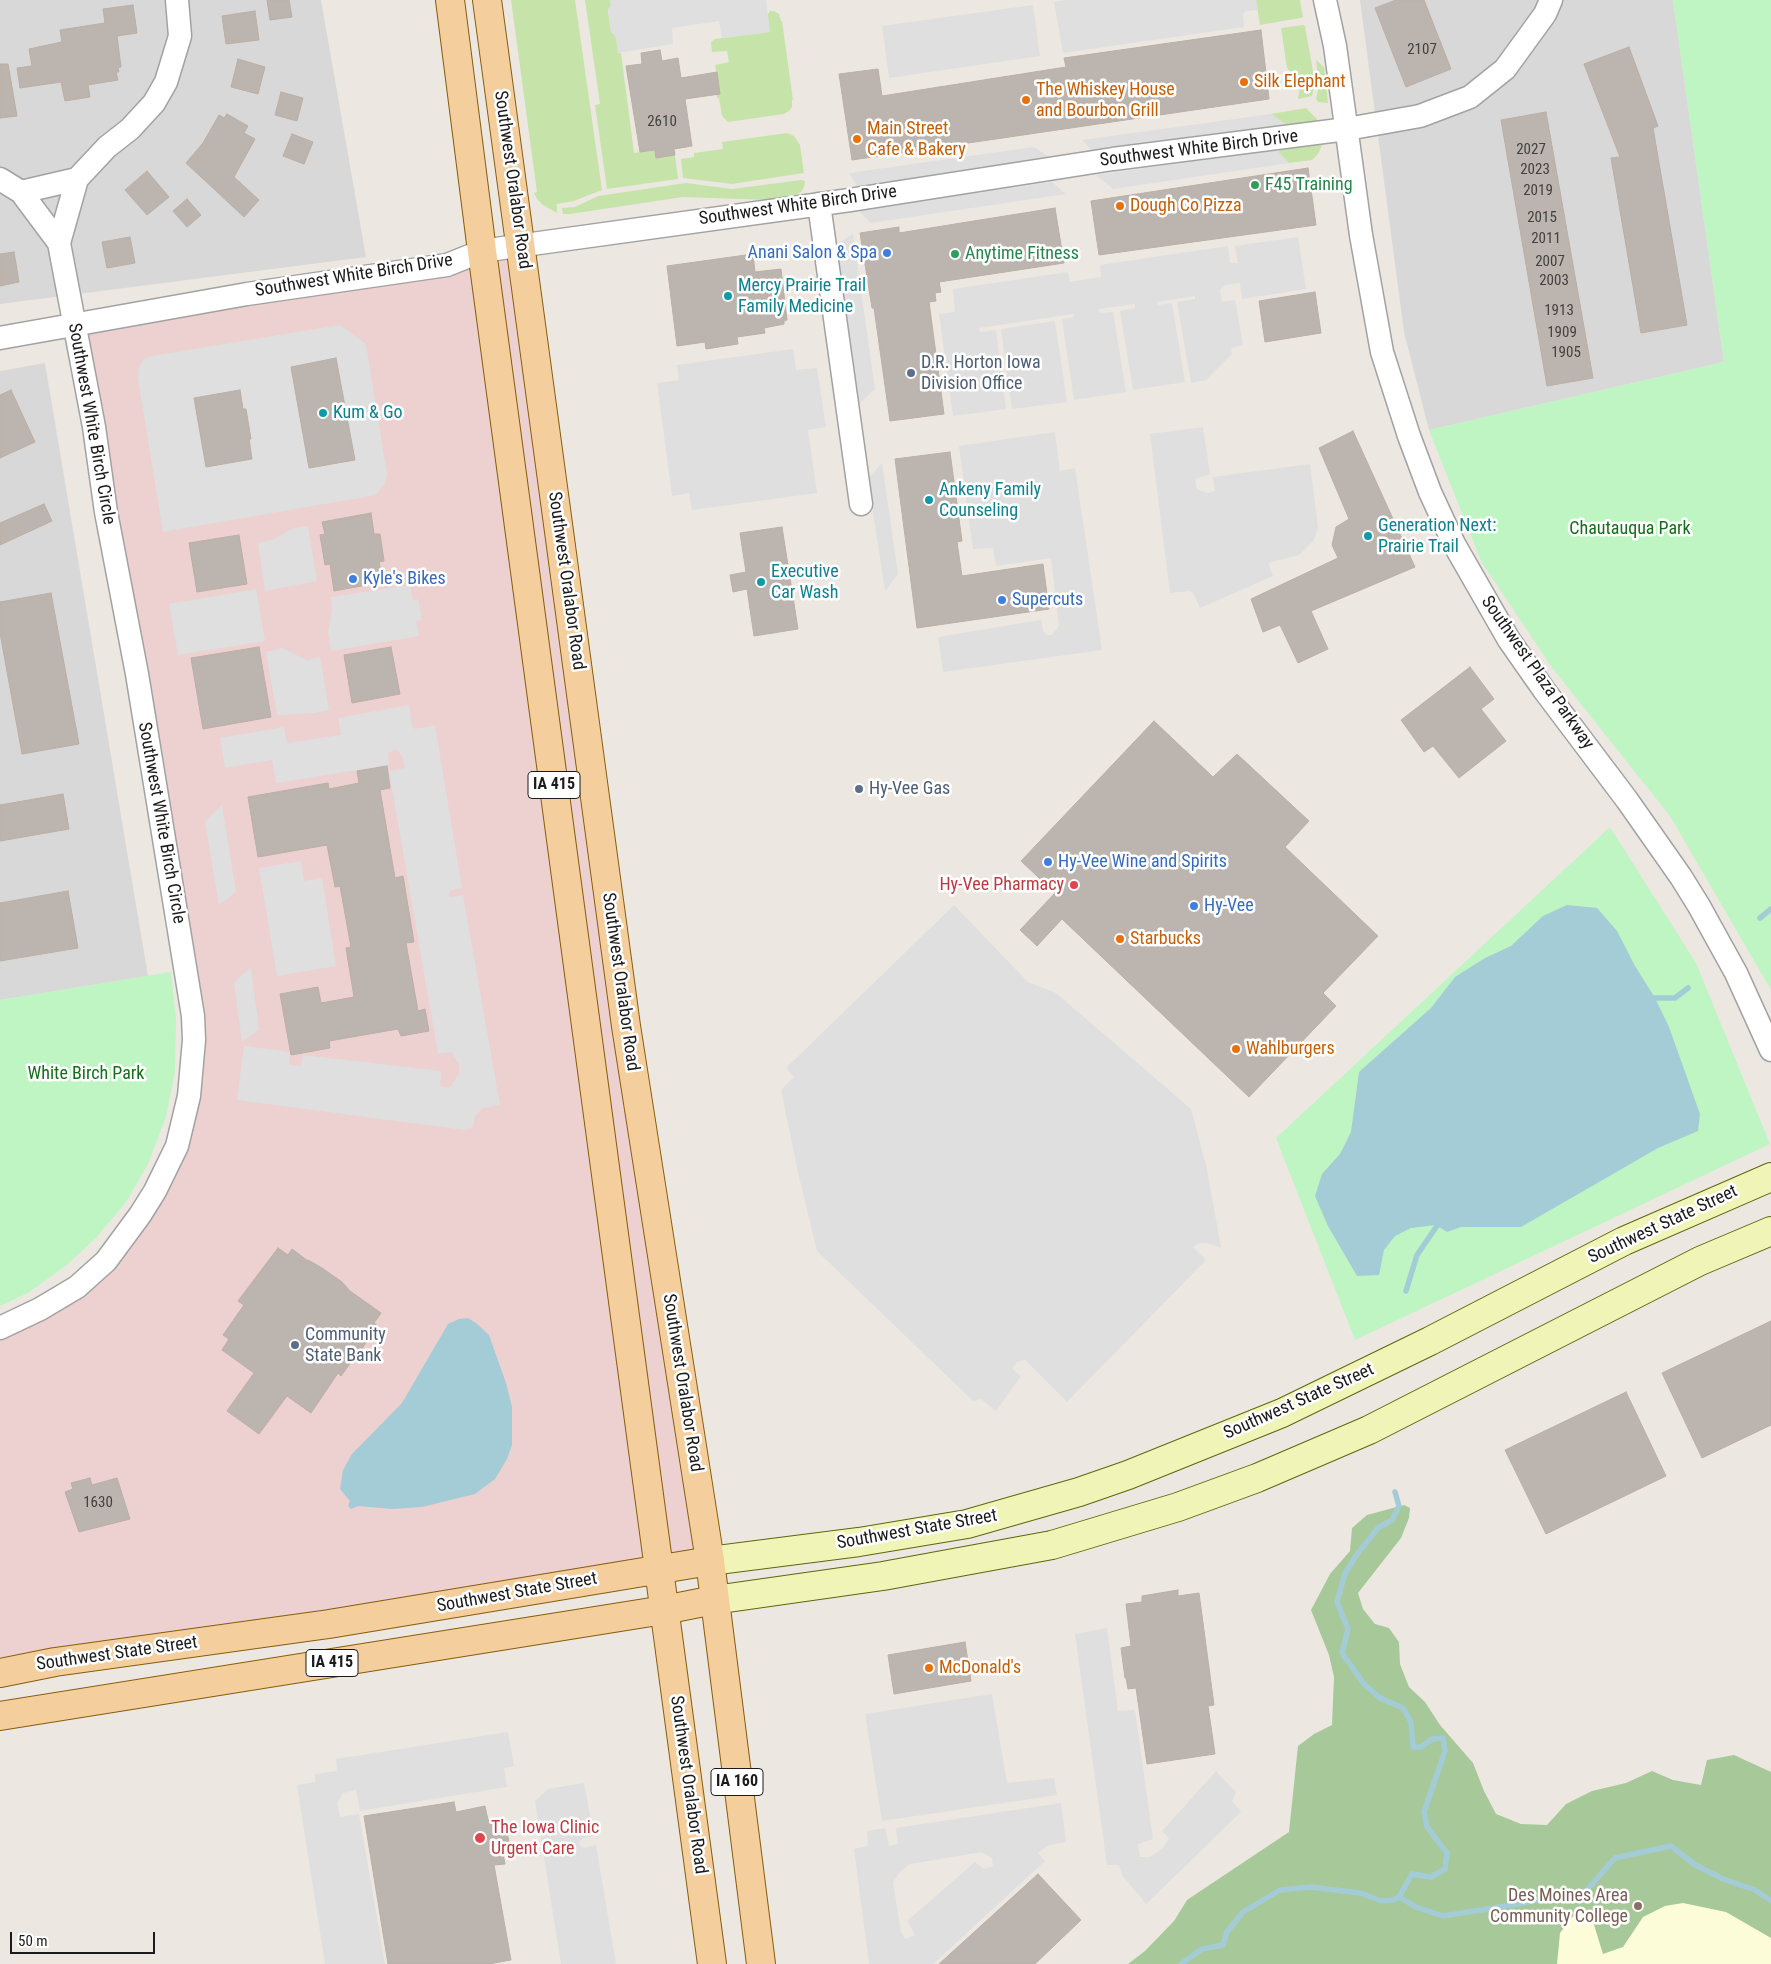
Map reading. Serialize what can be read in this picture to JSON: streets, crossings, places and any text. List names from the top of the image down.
{
  "streets": {
    "main road": [
      "Southwest Oralabor Road",
      "IA 415",
      "Southwest State Street",
      "IA 160"
    ],
    "street": ["Southwest White Birch Drive", "Southwest White Birch Circle", "Southwest Plaza Parkway"]
  },
  "crossings": [
    ["Southwest White Birch Drive", "Southwest Oralabor Road"],
    ["Southwest White Birch Drive", "Southwest White Birch Circle"],
    ["Southwest White Birch Drive", "Southwest Plaza Parkway"],
    ["Southwest Oralabor Road", "IA 415"],
    ["Southwest Oralabor Road", "Southwest State Street"]
  ],
  "parks": ["Chautauqua Park", "White Birch Park"],
  "places": [
    "Silk Elephant",
    "The Whiskey House and Bourbon Grill",
    "Main Street Cafe & Bakery",
    "F45 Training",
    "Dough Co Pizza",
    "Anani Salon & Spa",
    "Anytime Fitness",
    "Mercy Prairie Trail Family Medicine",
    "D.R. Horton Iowa Division Office",
    "Kum & Go",
    "Ankeny Family Counseling",
    "Generation Next: Prairie Trail",
    "Kyle's Bikes",
    "Executive Car Wash",
    "Supercuts",
    "Hy-Vee Gas",
    "Hy-Vee Wine and Spirits",
    "Hy-Vee Pharmacy",
    "Hy-Vee",
    "Starbucks",
    "Wahlburgers",
    "Community State Bank",
    "McDonald's",
    "The Iowa Clinic Urgent Care",
    "Des Moines Area Community College"
  ],
  "house_numbers": [
    "2107",
    "2610",
    "2027",
    "2023",
    "2019",
    "2015",
    "2011",
    "2007",
    "2003",
    "1913",
    "1909",
    "1905",
    "1630"
  ],
  "scale_bar": "50 m"
}
